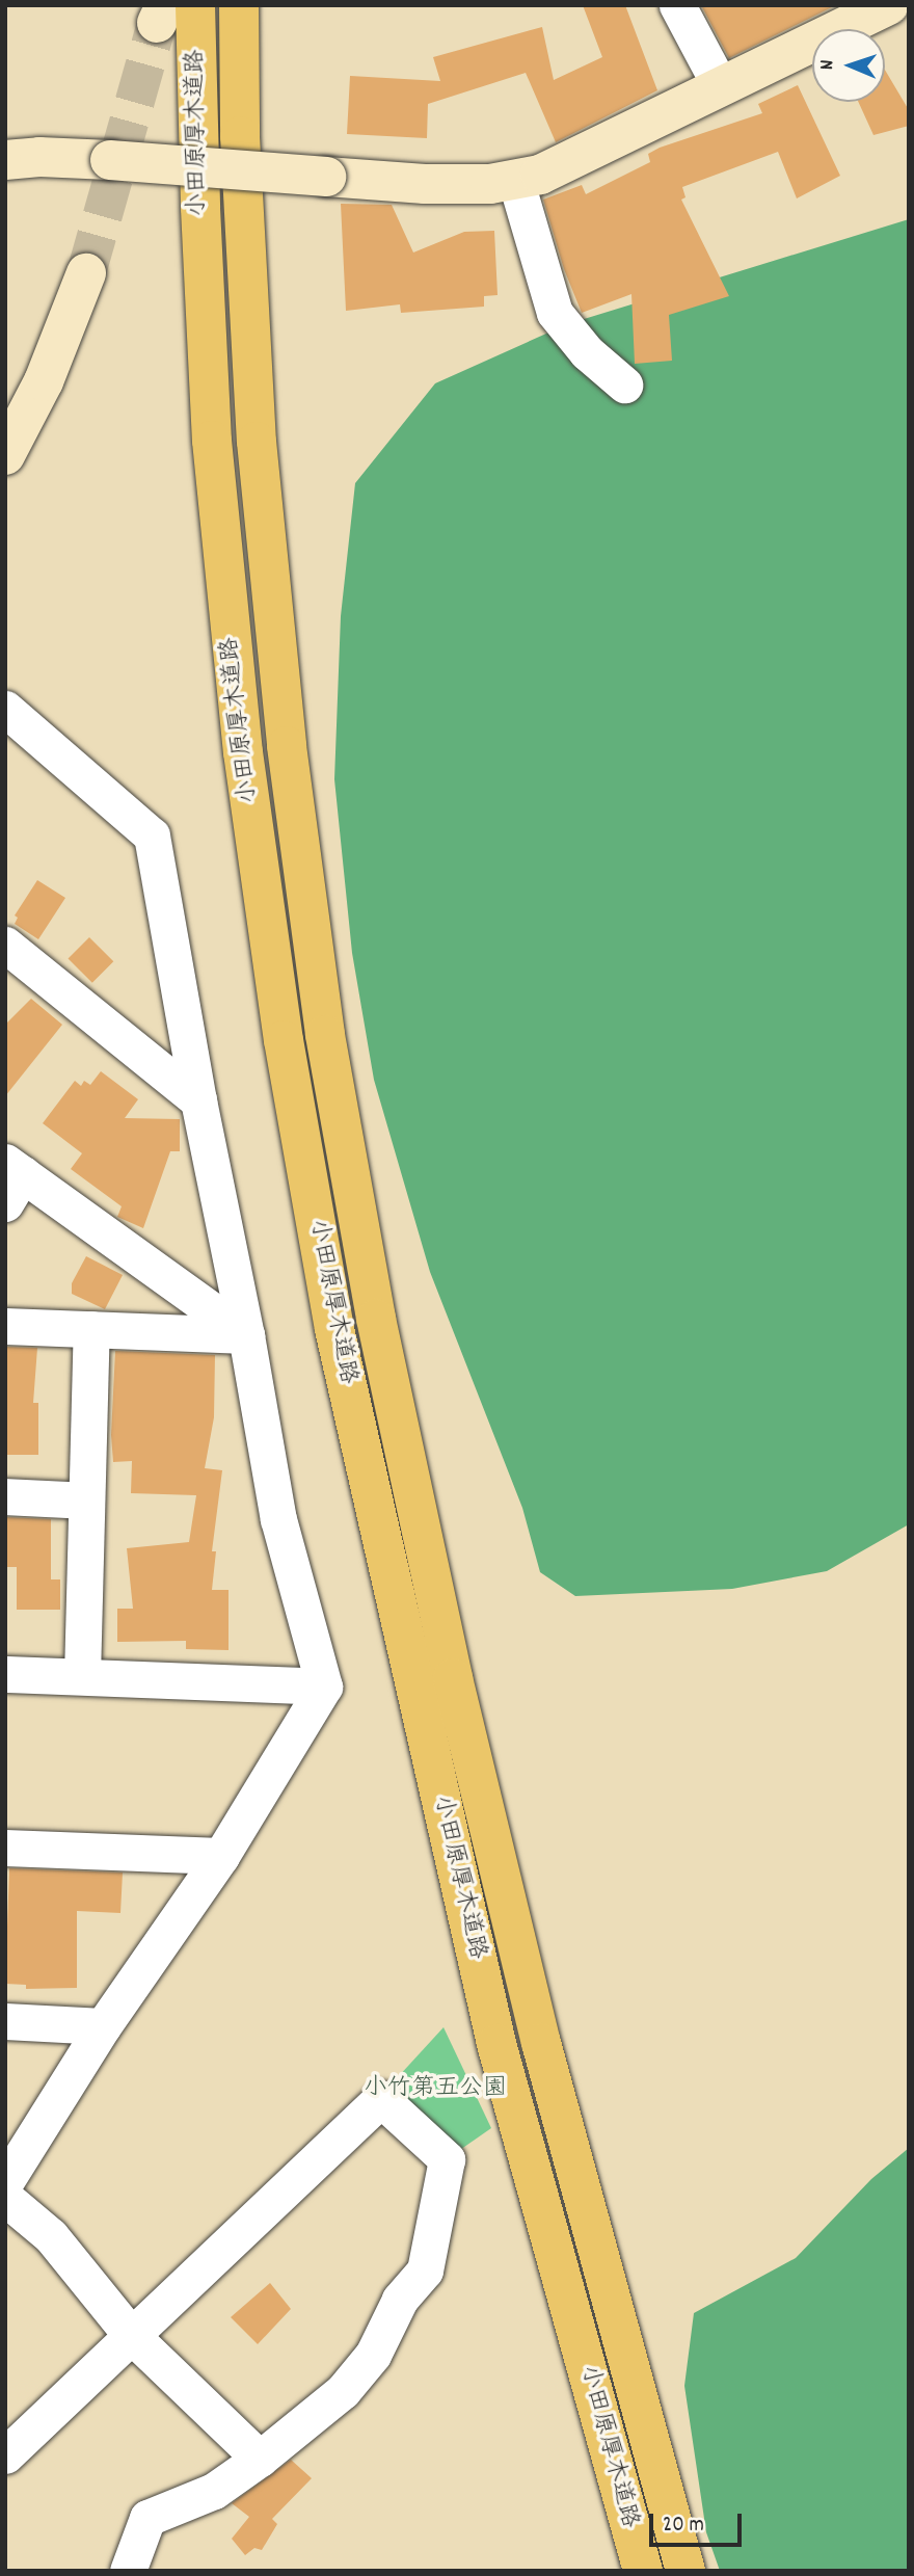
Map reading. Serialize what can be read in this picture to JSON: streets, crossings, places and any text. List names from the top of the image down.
{
  "streets": {
    "highway": ["小田原厚木道路"]
  },
  "parks": ["小竹第五公園"],
  "scale_bar": "20 m",
  "north": "left"
}
